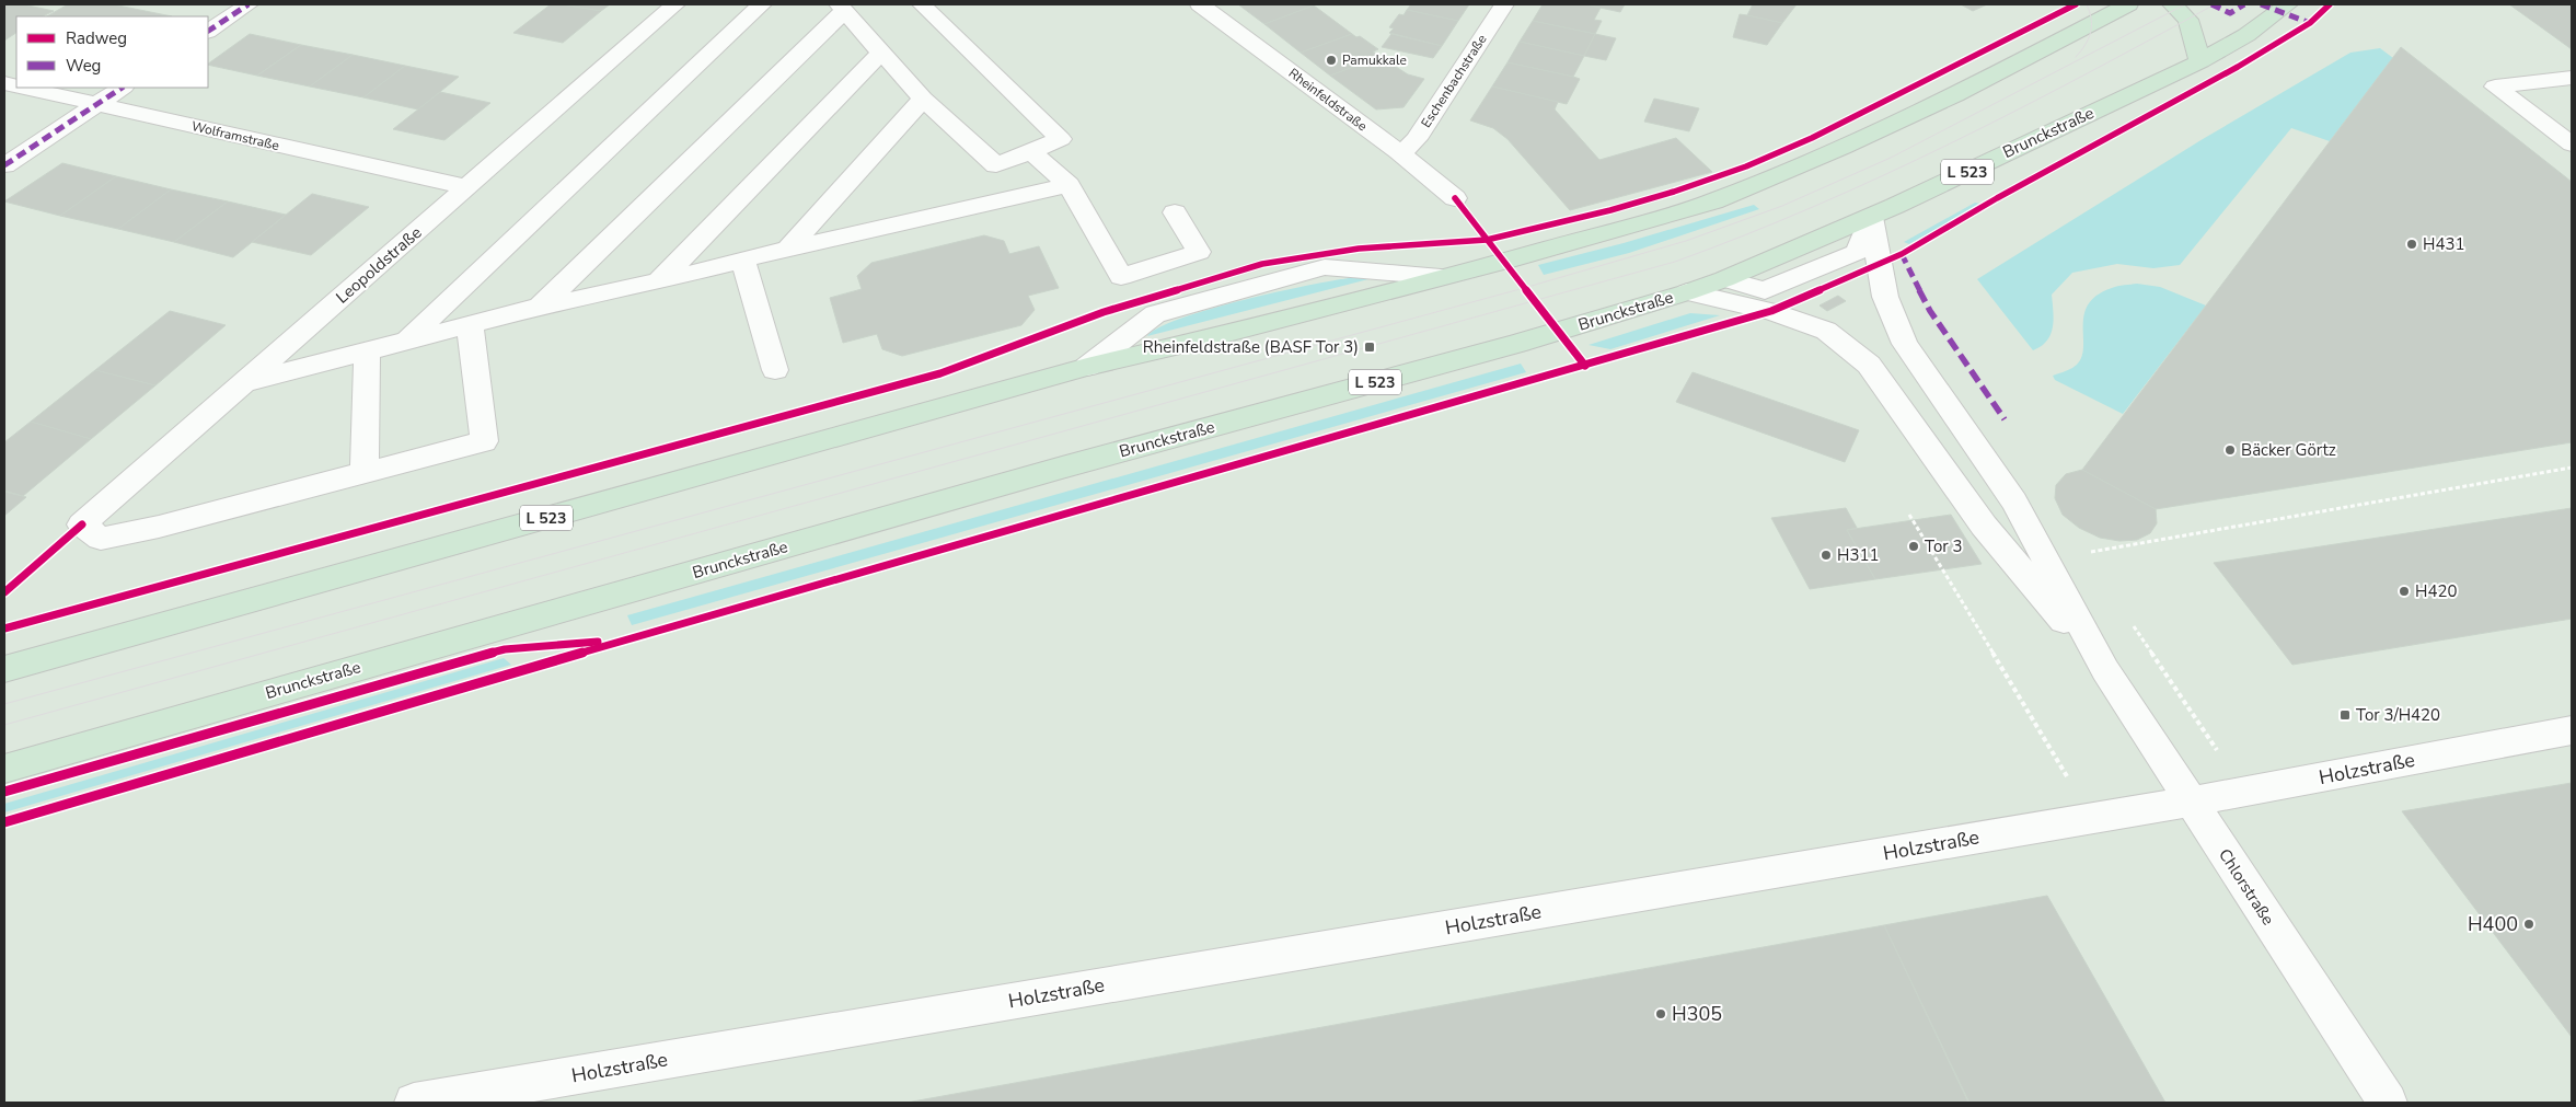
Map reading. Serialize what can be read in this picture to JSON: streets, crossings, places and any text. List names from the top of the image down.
{
  "streets": {
    "main road": ["Brunckstraße", "L 523"],
    "street": [
      "Eschenbachstraße",
      "Rheinfeldstraße",
      "Wolframstraße",
      "Leopoldstraße",
      "Holzstraße",
      "Chlorstraße"
    ]
  },
  "crossings": [
    ["Eschenbachstraße", "Rheinfeldstraße"],
    ["Brunckstraße", "Chlorstraße"],
    ["Wolframstraße", "Leopoldstraße"],
    ["Holzstraße", "Chlorstraße"]
  ],
  "places": {
    "other": [
      "Pamukkale",
      "H431",
      "Bäcker Görtz",
      "Tor 3",
      "H311",
      "H420",
      "H400",
      "H305"
    ],
    "transit": ["Rheinfeldstraße (BASF Tor 3)", "Tor 3/H420"]
  },
  "legend": ["Radweg", "Weg"]
}
